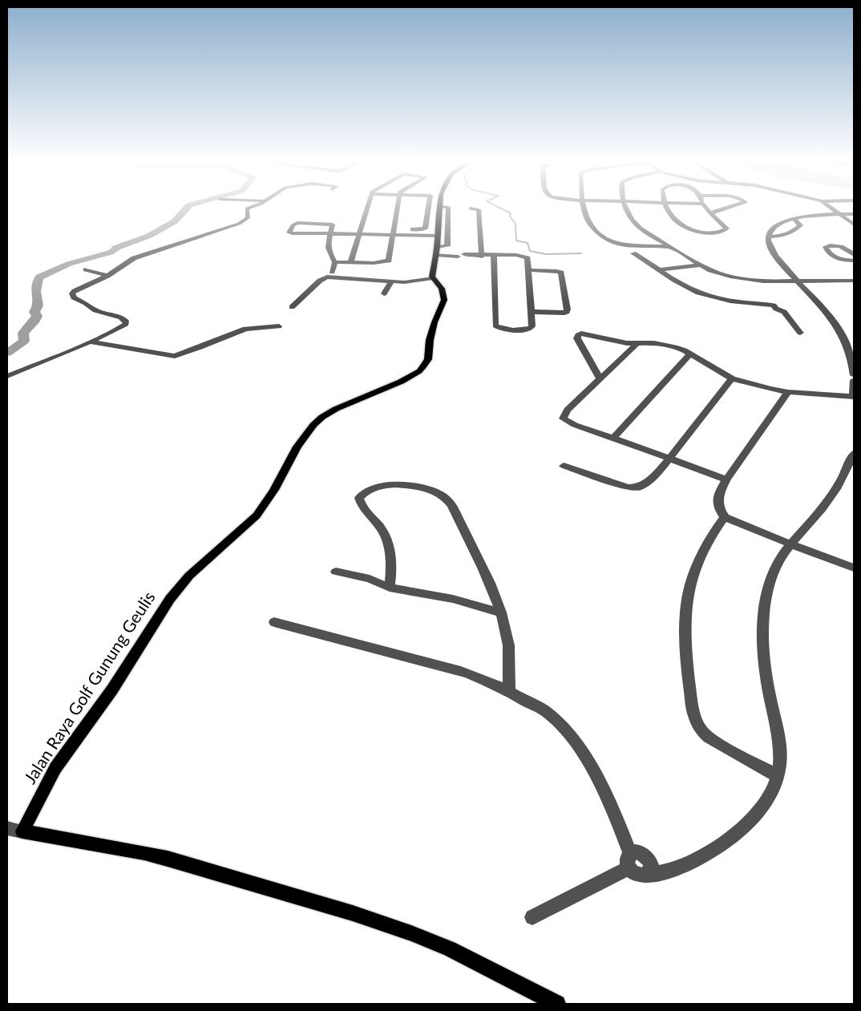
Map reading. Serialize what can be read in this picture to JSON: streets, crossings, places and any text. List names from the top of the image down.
{
  "streets": {
    "main road": ["Jalan Raya Golf Gunung Geulis"]
  }
}
